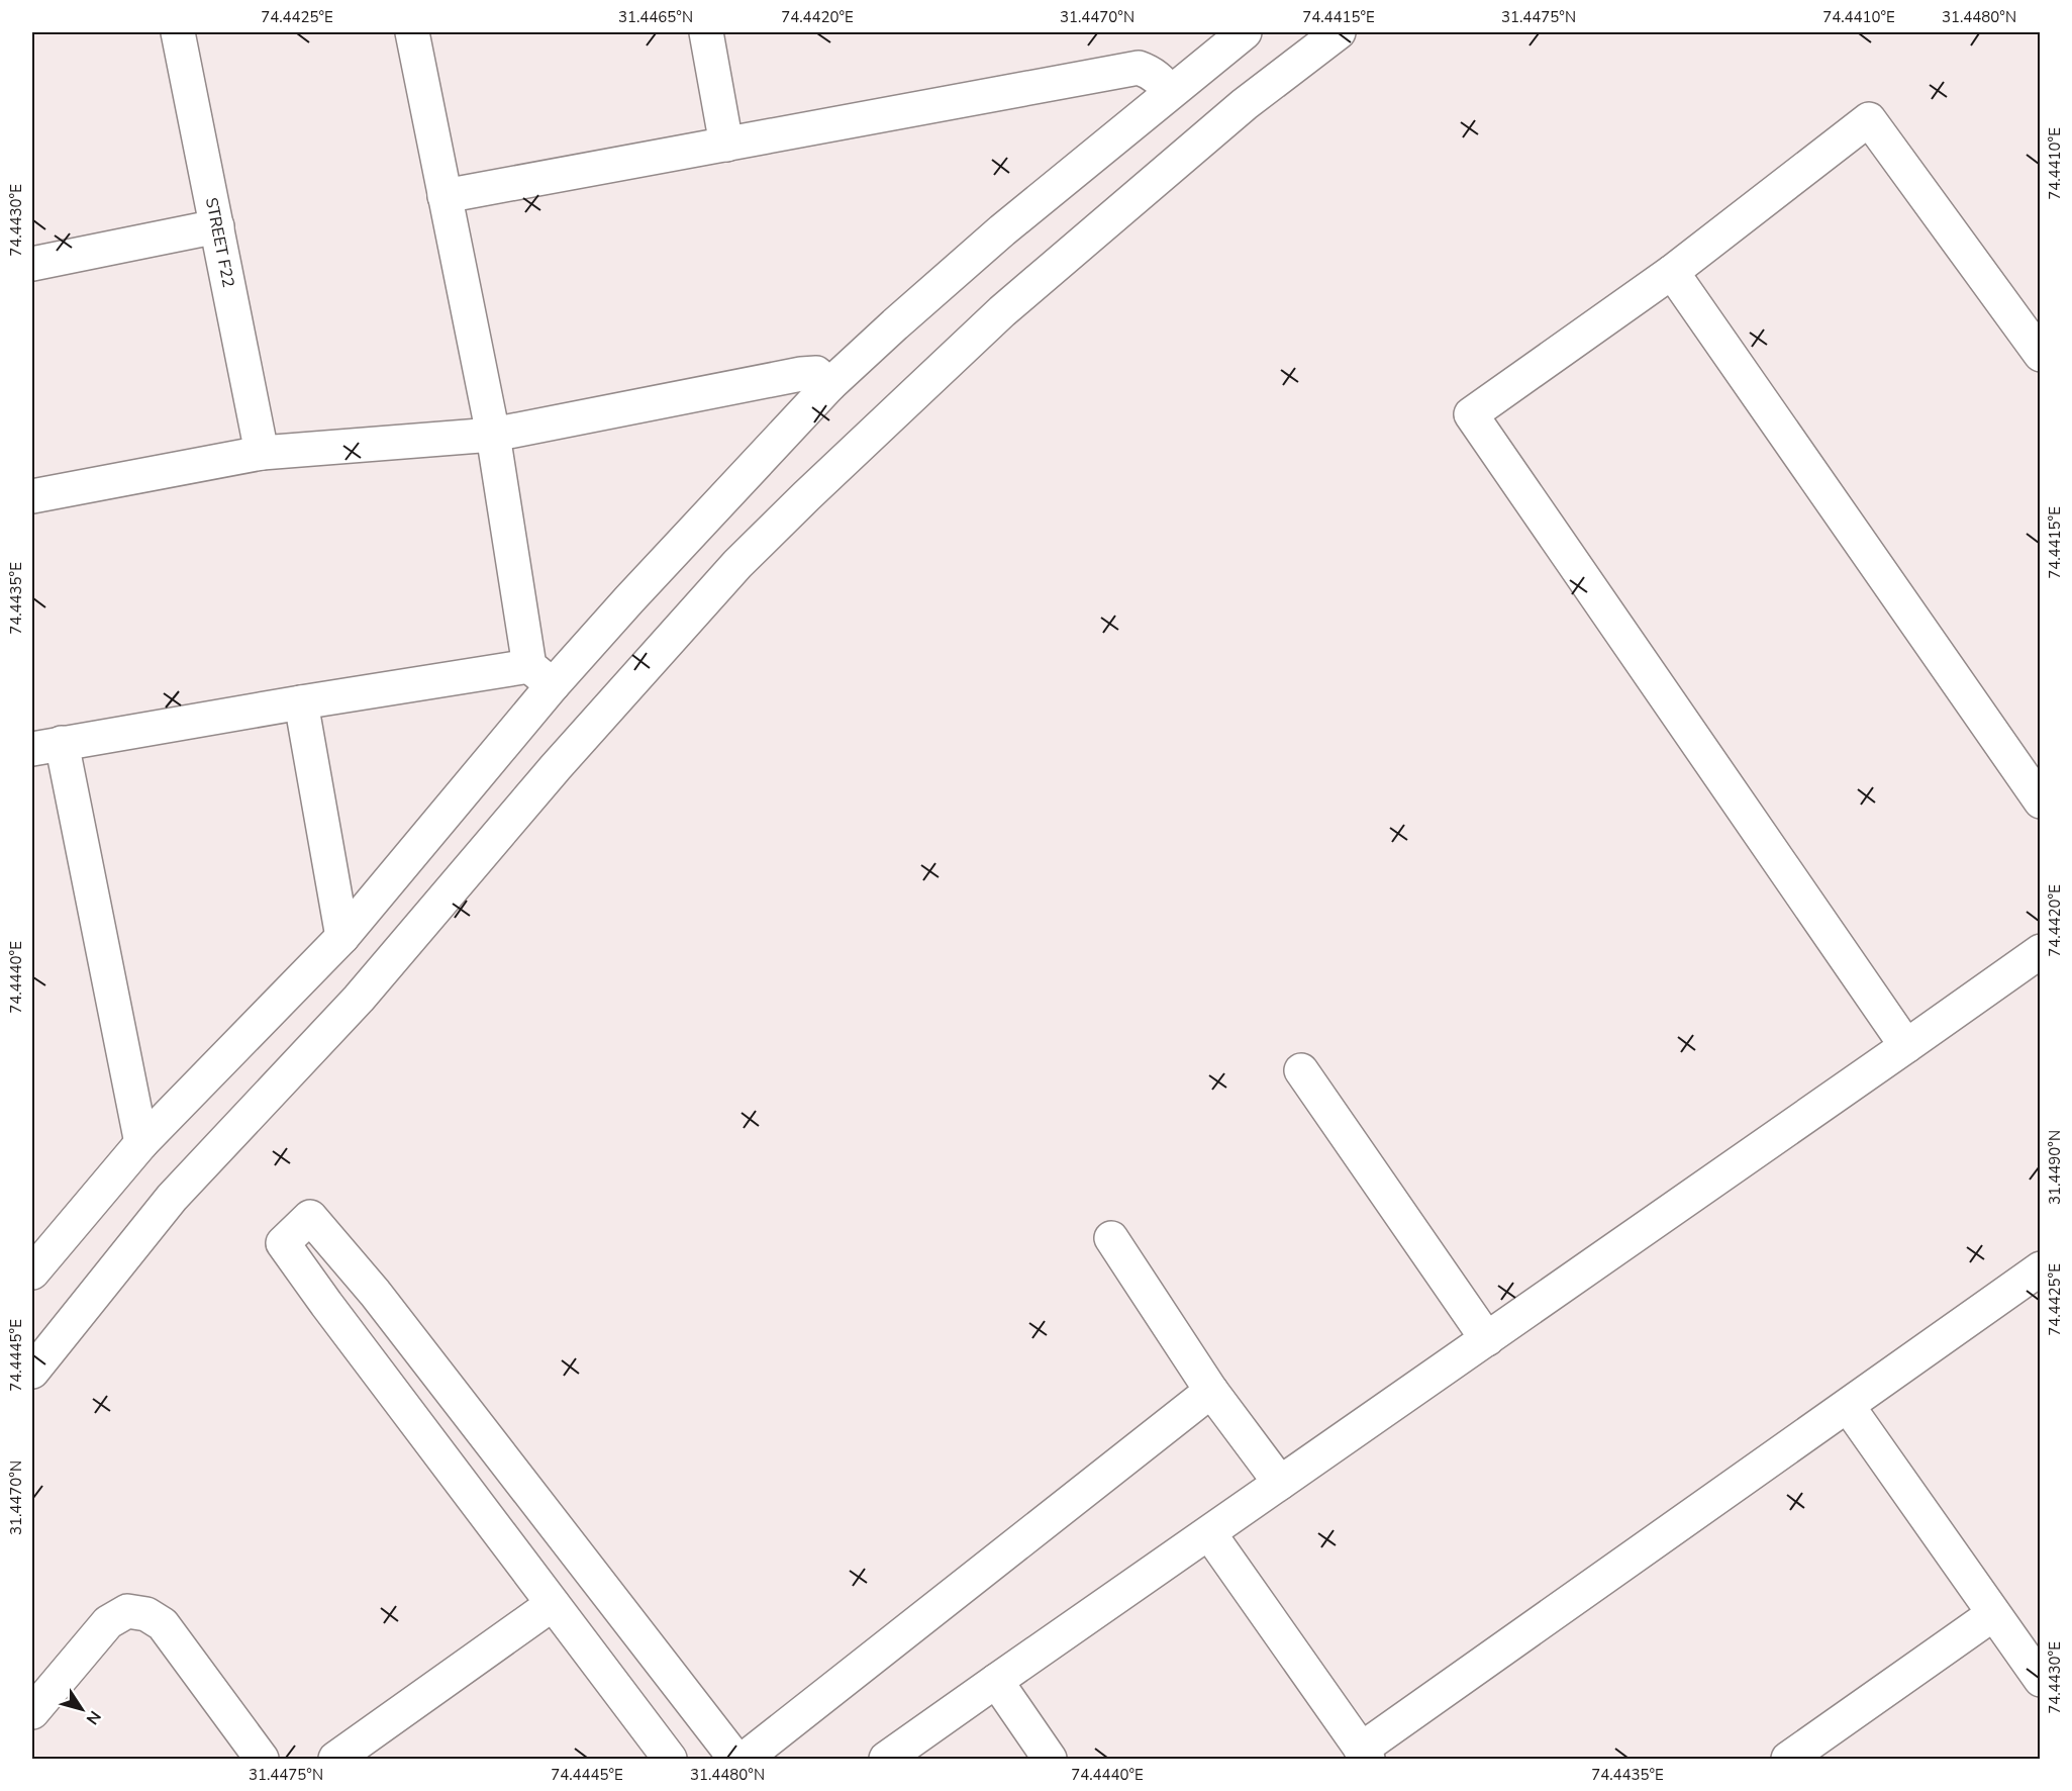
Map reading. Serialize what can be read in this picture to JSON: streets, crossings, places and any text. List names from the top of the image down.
{
  "streets": {
    "street": ["STREET F22"]
  },
  "north": "bottom right",
  "coordinates": [
    "74.4425°E",
    "31.4465°N",
    "74.4420°E",
    "31.4470°N",
    "74.4415°E",
    "31.4475°N",
    "74.4410°E",
    "31.4480°N",
    "74.4430°E",
    "74.4435°E",
    "74.4440°E",
    "31.4490°N",
    "74.4445°E"
  ]
}
